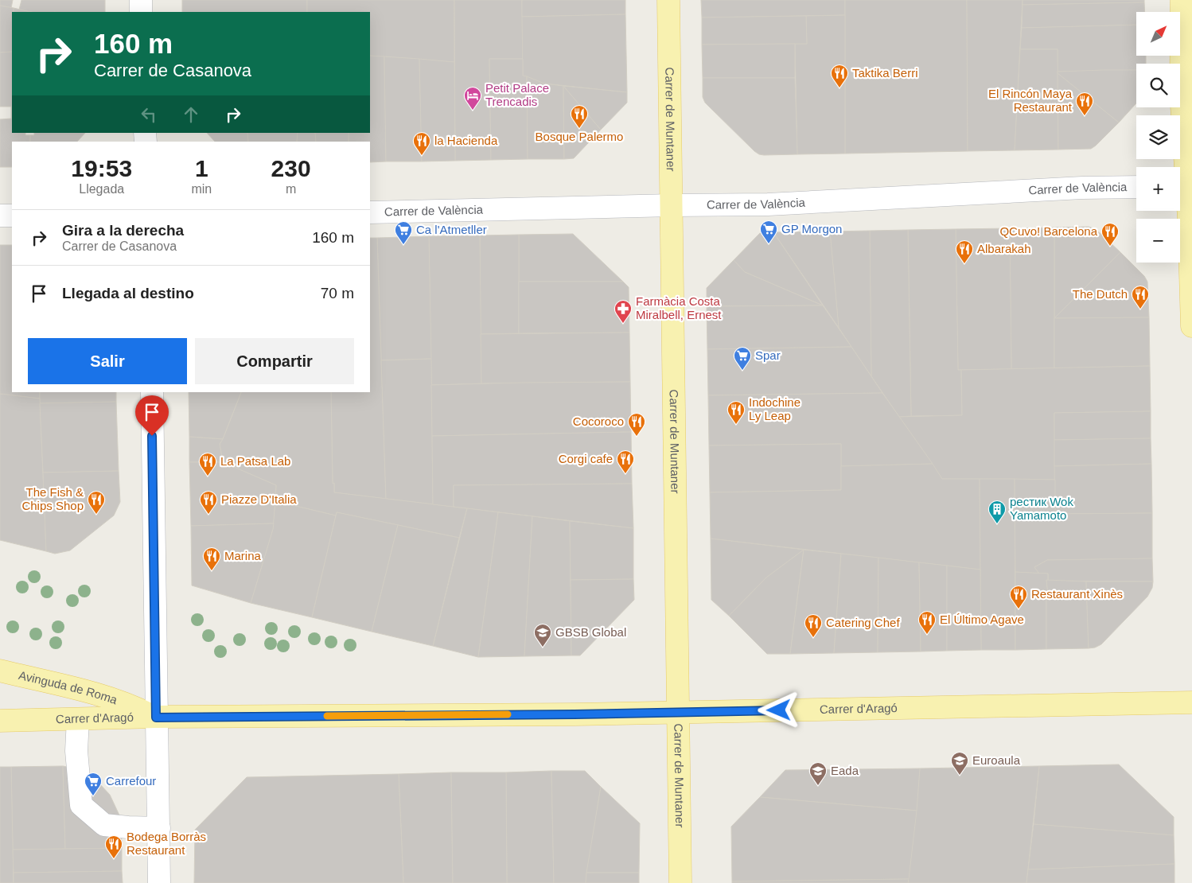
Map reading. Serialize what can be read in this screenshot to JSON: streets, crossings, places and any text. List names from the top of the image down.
{
  "streets": {
    "main road": ["Carrer de Muntaner", "Avinguda de Roma", "Carrer d'Aragó"],
    "street": ["Carrer de València"]
  },
  "crossings": [
    ["Carrer de Muntaner", "Carrer de València"],
    ["Carrer de Muntaner", "Carrer d'Aragó"],
    ["Avinguda de Roma", "Carrer d'Aragó"]
  ],
  "places": {
    "restaurant": [
      "Taktika Berri",
      "El Rincón Maya Restaurant",
      "Bosque Palermo",
      "la Hacienda",
      "QCuvo! Barcelona",
      "Albarakah",
      "The Dutch",
      "Indochine Ly Leap",
      "Cocoroco",
      "Corgi cafe",
      "La Patsa Lab",
      "The Fish & Chips Shop",
      "Piazze D'Italia",
      "Marina",
      "Restaurant Xinès",
      "El Último Agave",
      "Catering Chef",
      "Bodega Borràs Restaurant"
    ],
    "hotel": ["Petit Palace Trencadis"],
    "supermarket": [
      "GP Morgon",
      "Ca l'Atmetller",
      "Spar",
      "Carrefour"
    ],
    "pharmacy": ["Farmàcia Costa Miralbell, Ernest"],
    "building": ["рестик Wok Yamamoto"],
    "school or university": ["GBSB Global", "Euroaula", "Eada"]
  },
  "north": "top right",
  "page": {
    "map_buttons": ["+", "−"],
    "turn": ["160 m", "Carrer de Casanova"],
    "eta": [
      "19:53",
      "Llegada",
      "1",
      "min",
      "230",
      "m"
    ],
    "list": [
      {
        "name": "Gira a la derecha",
        "note": "Carrer de Casanova",
        "value": "160 m"
      },
      {
        "name": "Llegada al destino",
        "value": "70 m"
      }
    ],
    "buttons": ["Salir", "Compartir"]
  }
}
